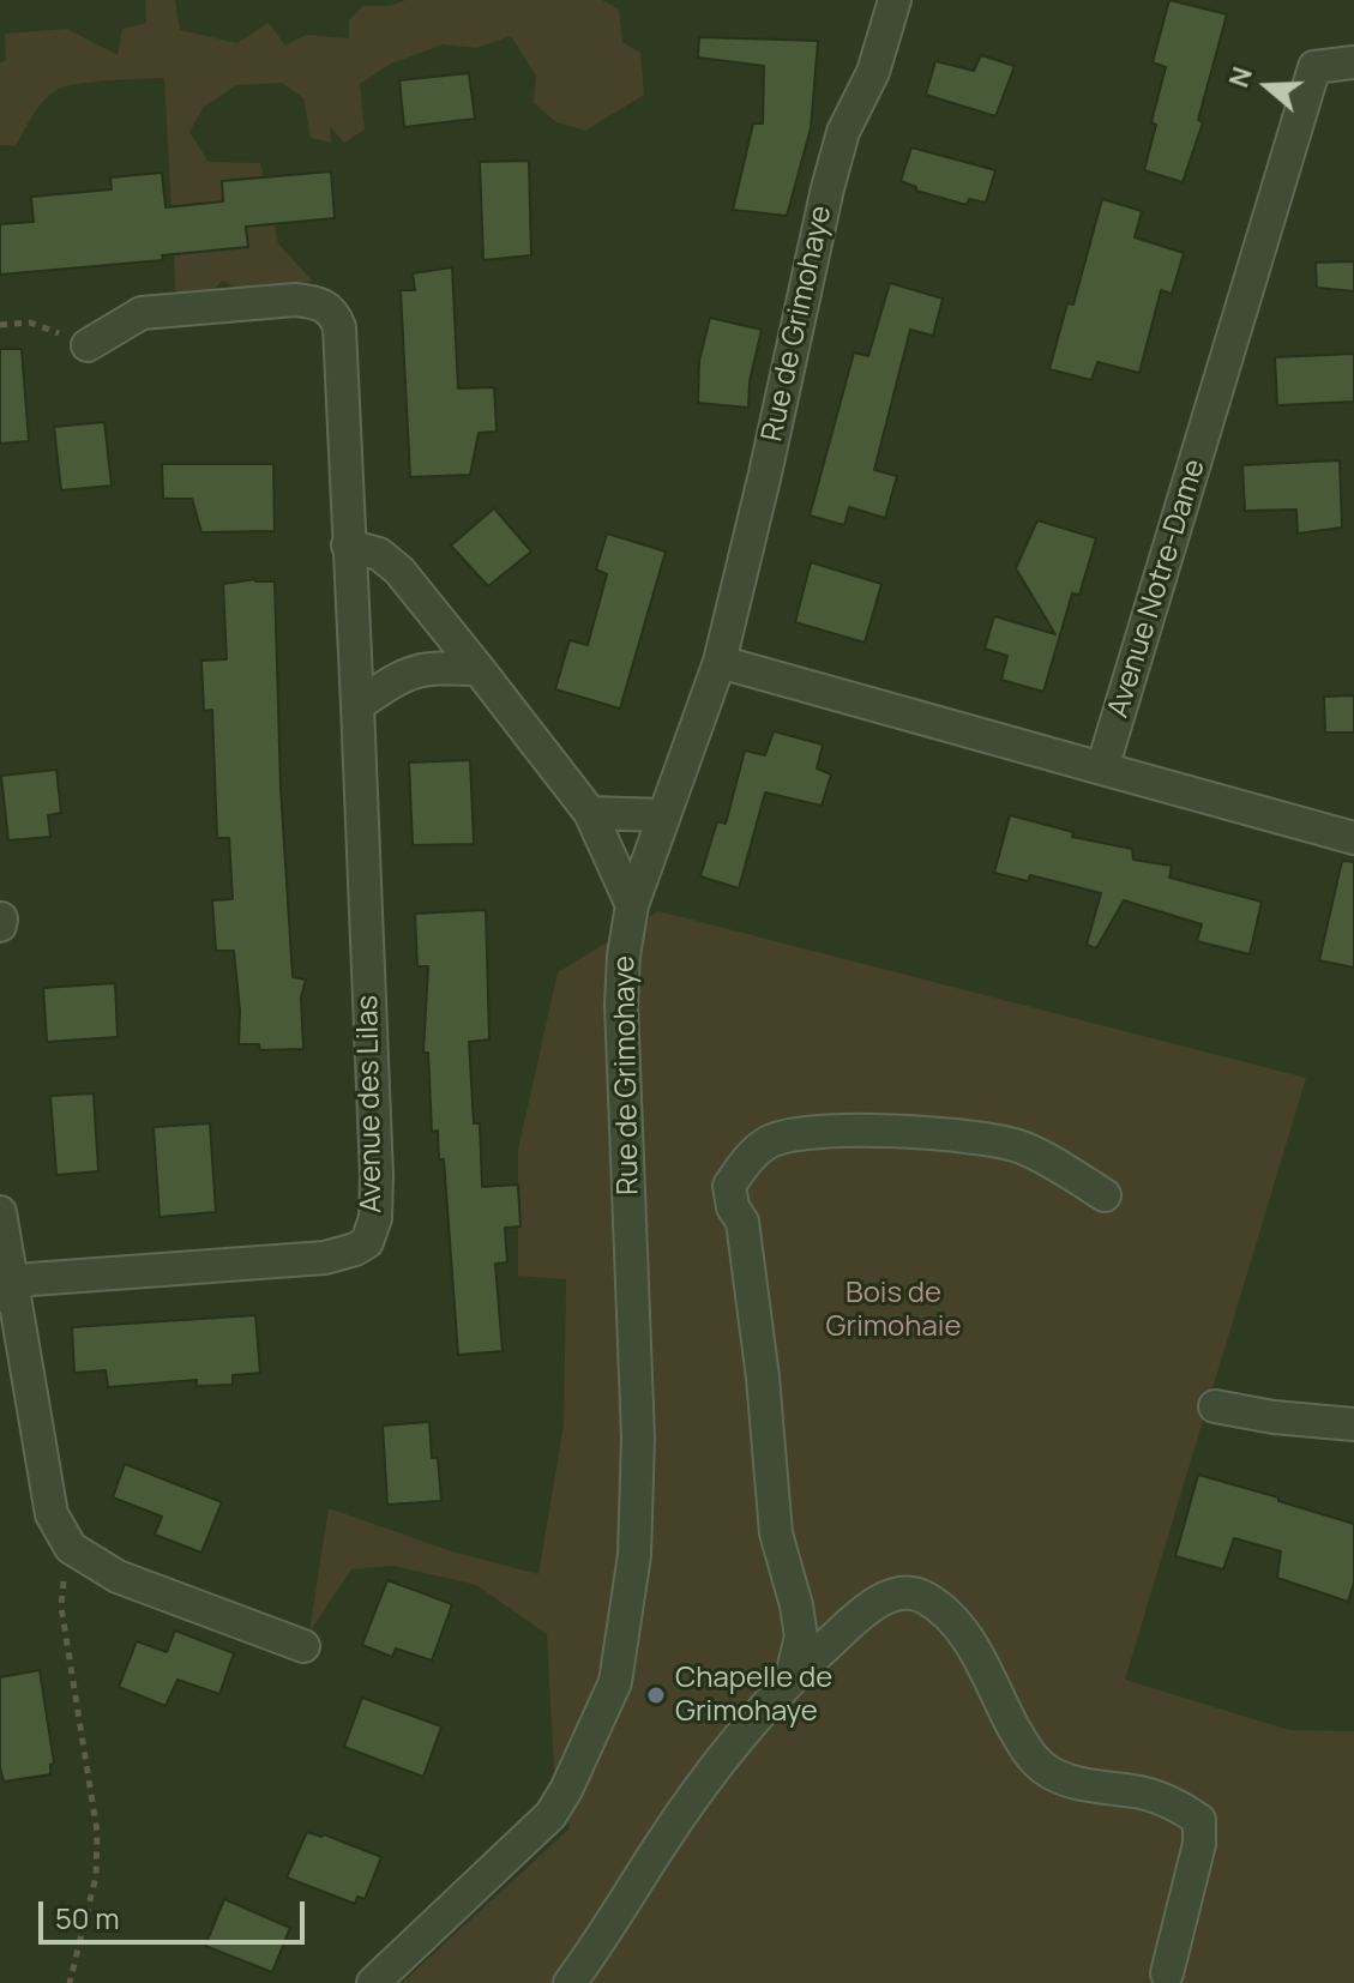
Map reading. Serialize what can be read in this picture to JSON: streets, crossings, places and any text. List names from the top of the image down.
{
  "streets": {
    "street": ["Rue de Grimohaye", "Avenue Notre-Dame", "Avenue des Lilas"]
  },
  "parks": ["Bois de Grimohaie"],
  "places": ["Chapelle de Grimohaye"],
  "scale_bar": "50 m",
  "north": "left"
}
